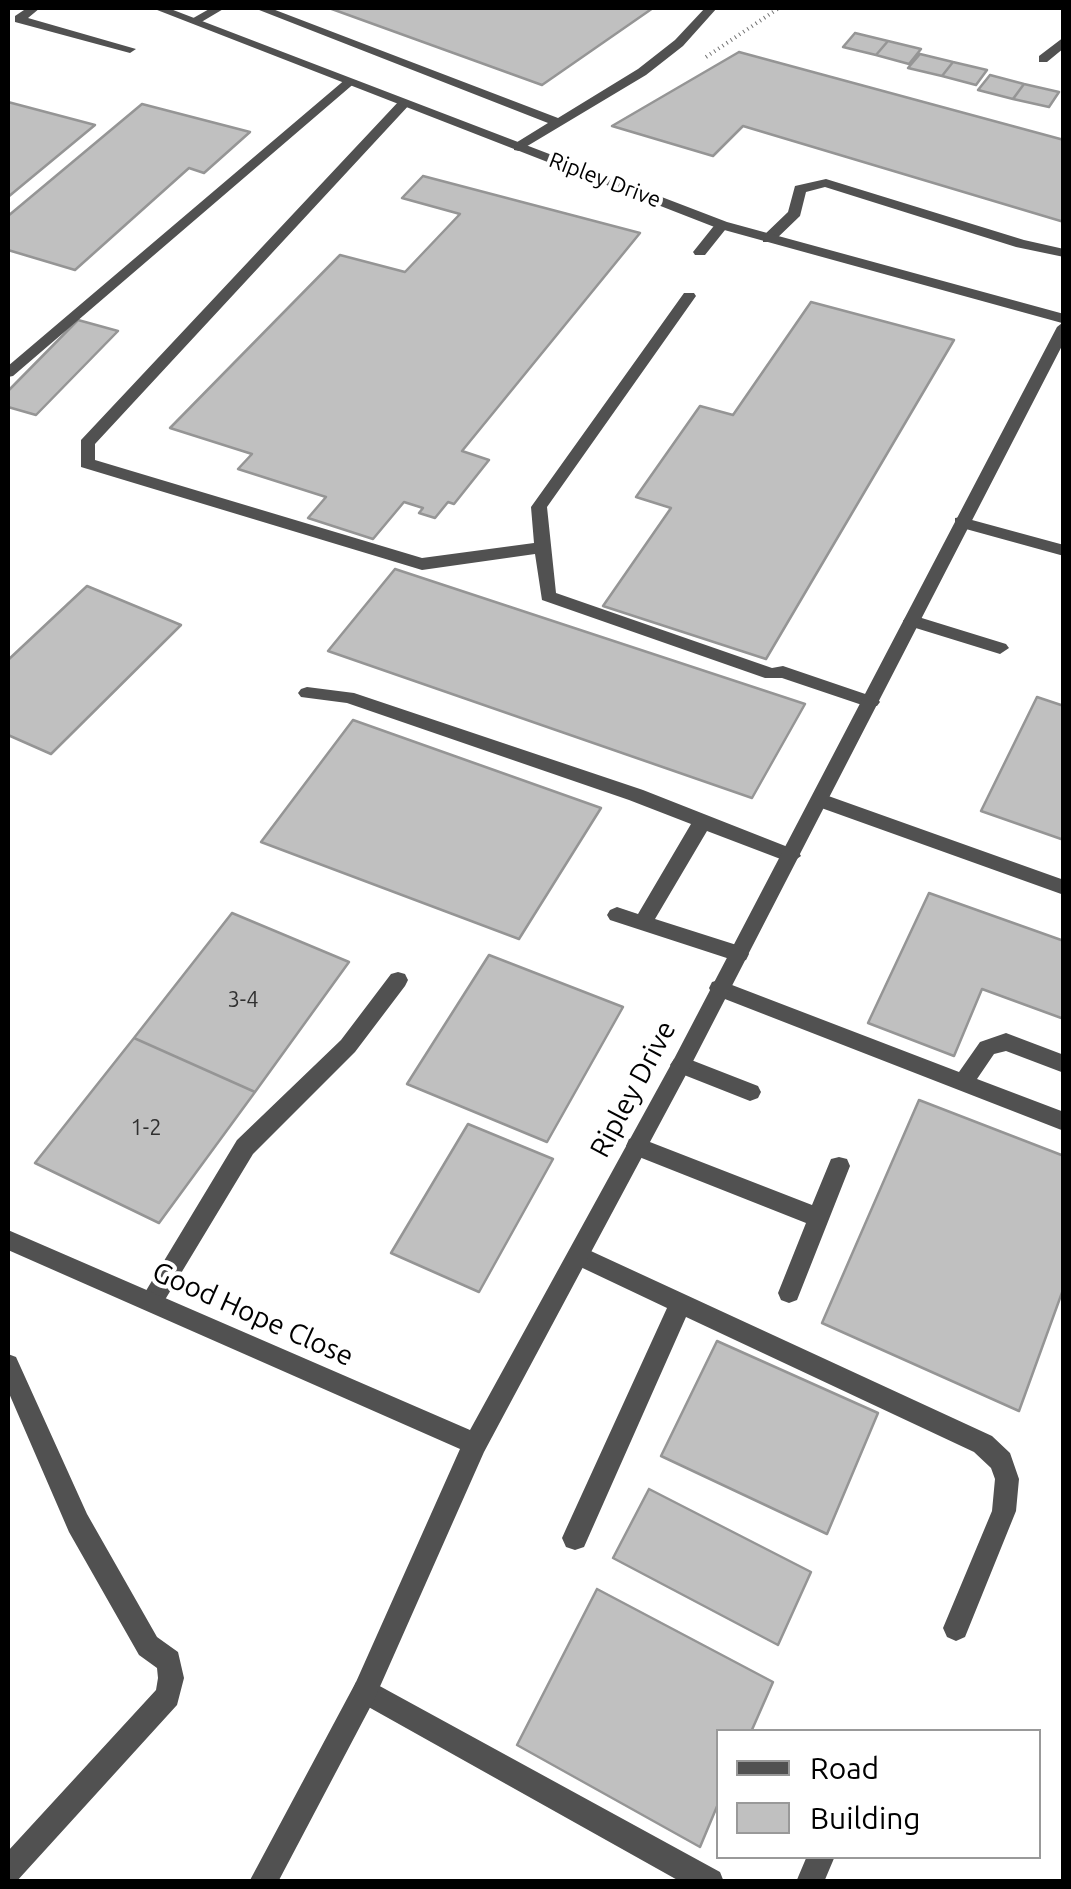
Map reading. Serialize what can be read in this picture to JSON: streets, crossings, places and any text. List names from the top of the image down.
{
  "streets": {
    "street": ["Ripley Drive", "Good Hope Close"]
  },
  "crossings": [
    ["Ripley Drive", "Good Hope Close"]
  ],
  "house_numbers": ["3-4", "1-2"],
  "legend": ["Road", "Building"]
}
